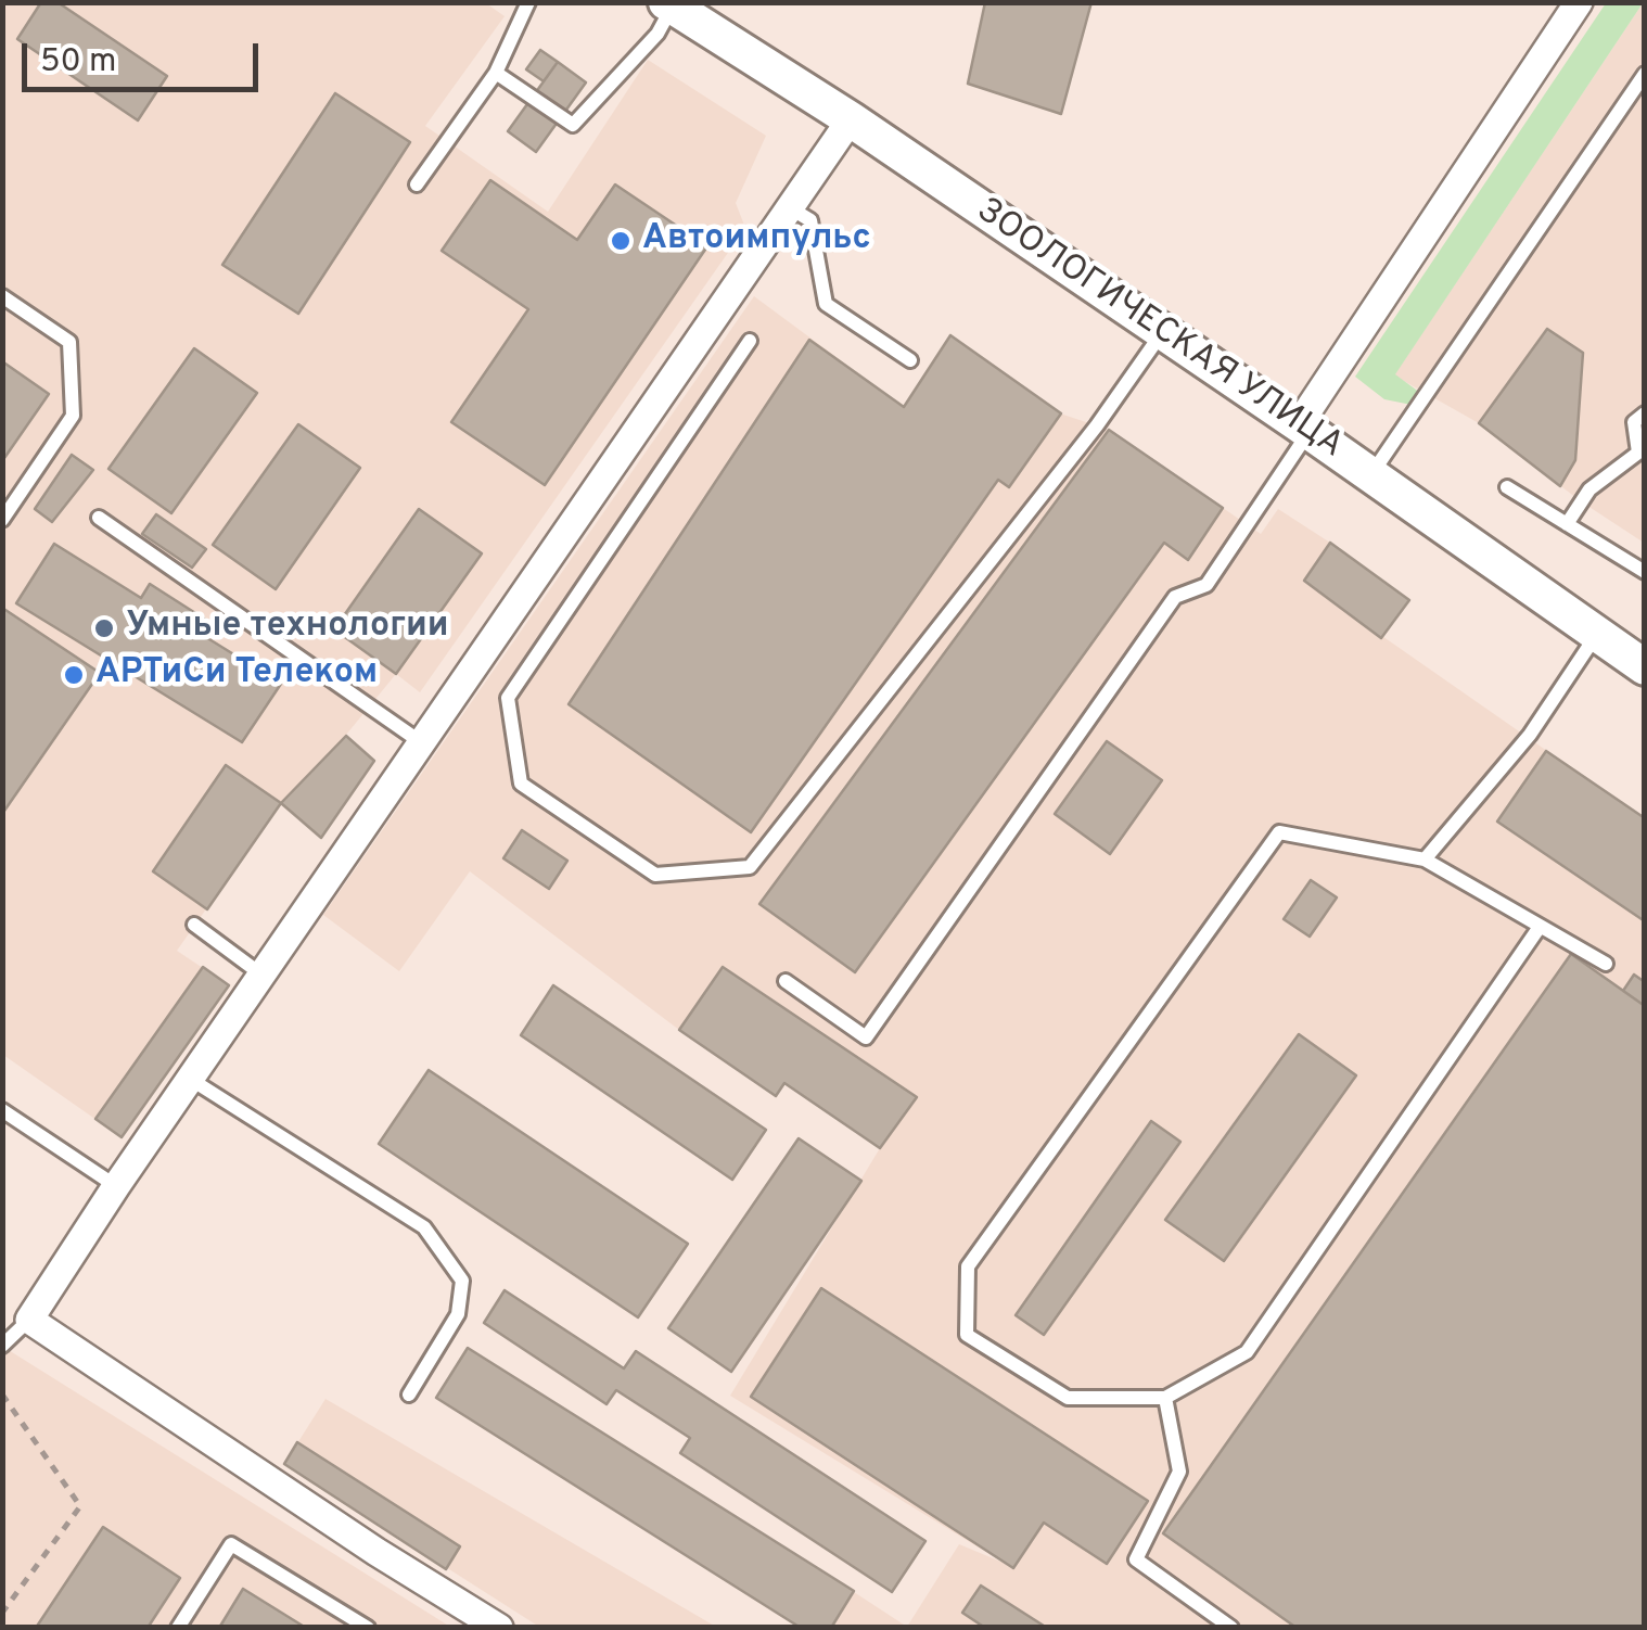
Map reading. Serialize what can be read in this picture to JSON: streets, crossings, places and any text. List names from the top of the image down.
{
  "streets": {
    "street": ["ЗООЛОГИЧЕСКАЯ УЛИЦА"]
  },
  "places": ["Автоимпульс", "Умные технологии", "АРТиСи Телеком"],
  "scale_bar": "50 m"
}
